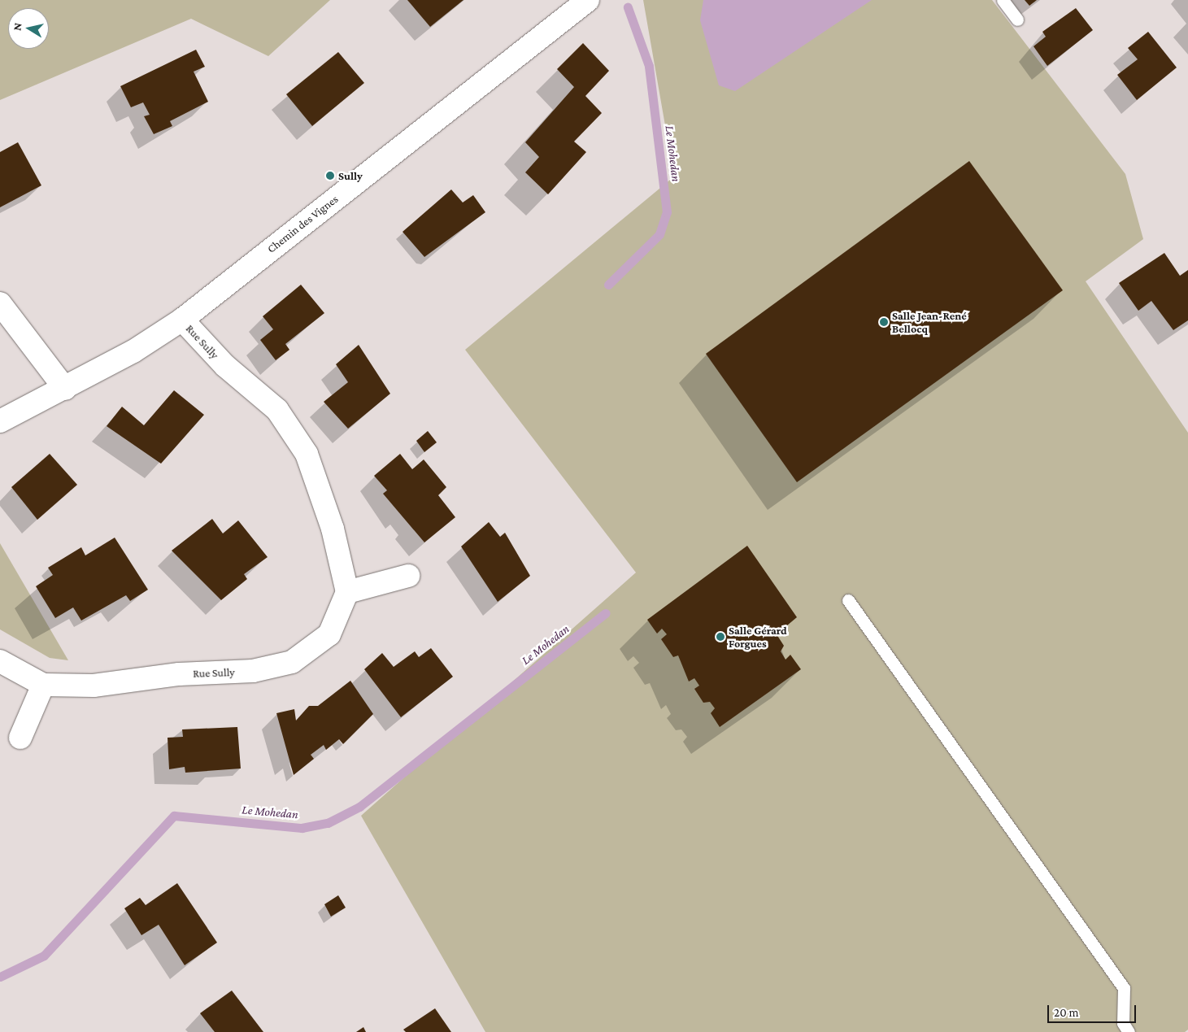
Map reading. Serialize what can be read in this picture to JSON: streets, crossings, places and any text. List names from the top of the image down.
{
  "streets": {
    "street": ["Chemin des Vignes", "Rue Sully"]
  },
  "crossings": [
    ["Chemin des Vignes", "Rue Sully"]
  ],
  "water": ["Le Mohedan"],
  "places": ["Sully", "Salle Jean-René Bellocq", "Salle Gérard Forgues"],
  "scale_bar": "20 m",
  "north": "left"
}
